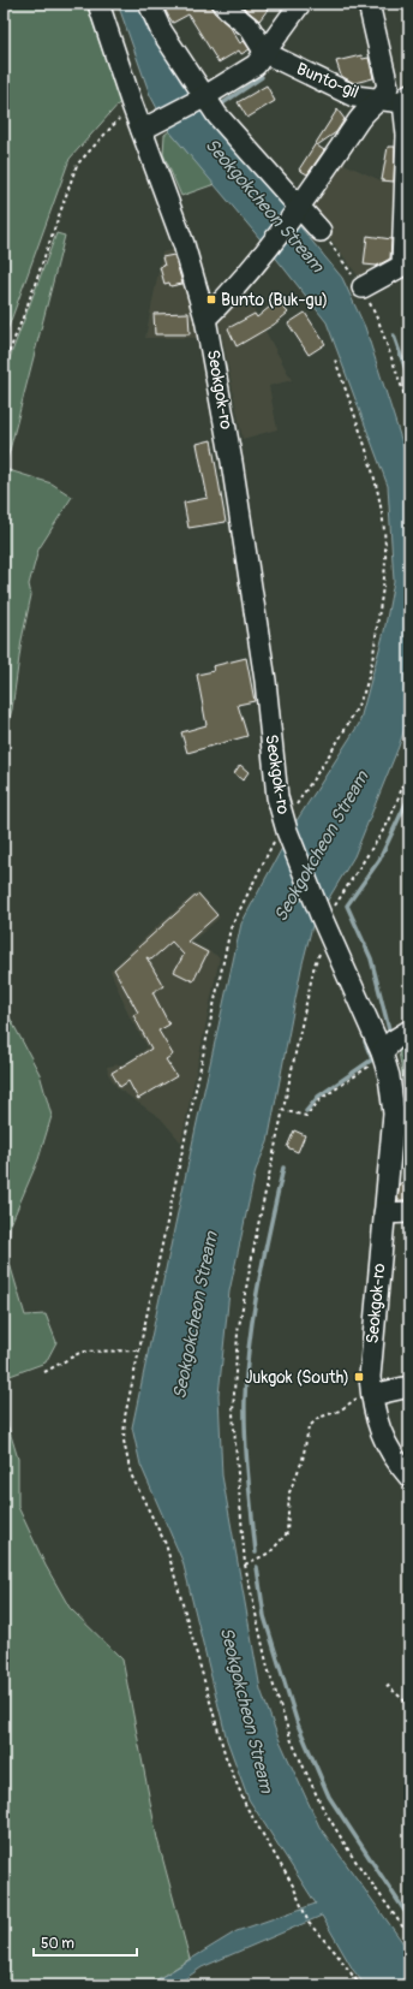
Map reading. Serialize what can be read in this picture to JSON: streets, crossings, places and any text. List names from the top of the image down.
{
  "streets": {
    "street": ["Bunto-gil", "Seokgok-ro"]
  },
  "water": ["Seokgokcheon Stream"],
  "places": {
    "transit": ["Bunto (Buk-gu)", "Jukgok (South)"]
  },
  "scale_bar": "50 m"
}
